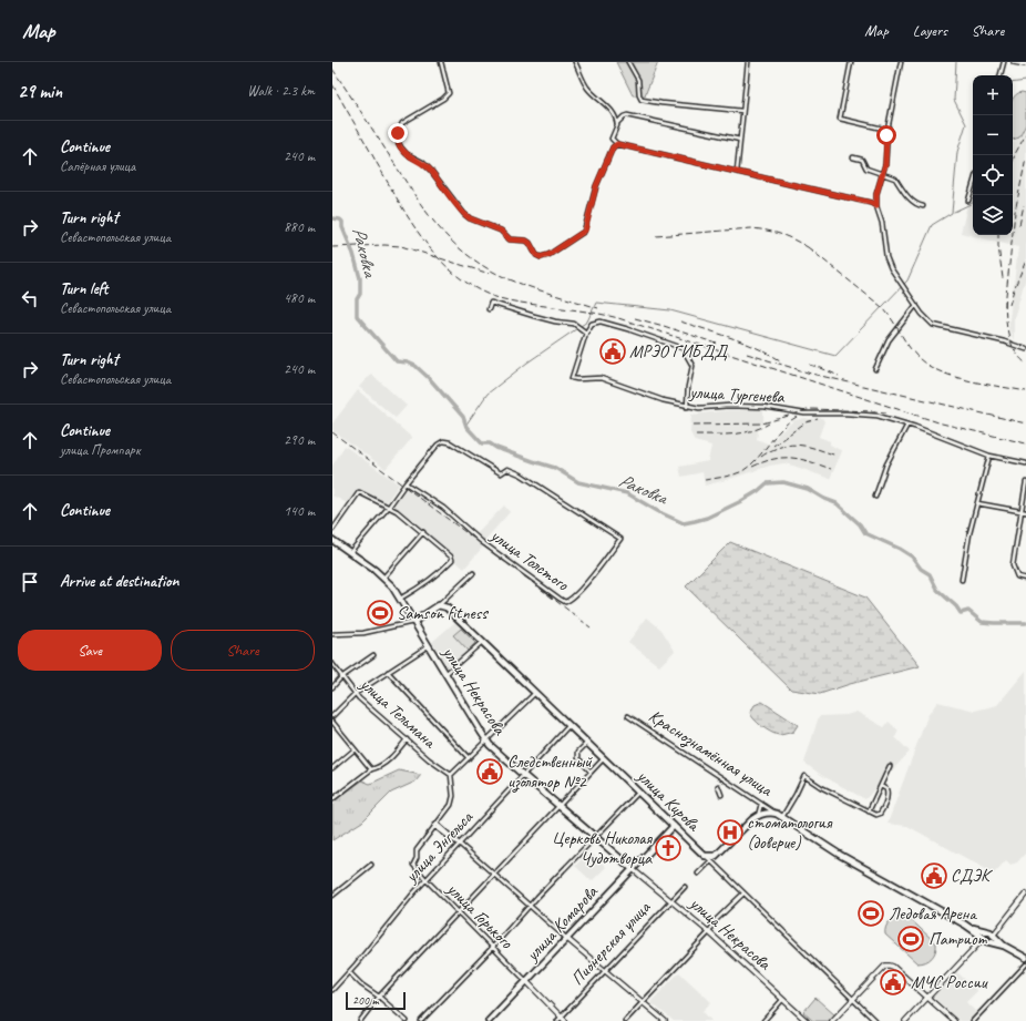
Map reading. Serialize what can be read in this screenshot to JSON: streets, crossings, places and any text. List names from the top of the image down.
{
  "streets": {
    "highway": [
      "улица Некрасова",
      "Краснознамённая улица",
      "улица Кирова",
      "улица Комарова"
    ],
    "main road": ["улица Горького"],
    "street": [
      "улица Тургенева",
      "улица Толстого",
      "улица Тельмана",
      "улица Энгельса",
      "Пионерская улица"
    ]
  },
  "crossings": [
    ["улица Некрасова", "улица Энгельса"],
    ["улица Некрасова", "улица Комарова"],
    ["улица Некрасова", "Пионерская улица"],
    ["улица Кирова", "улица Энгельса"],
    ["улица Кирова", "улица Комарова"],
    ["улица Энгельса", "улица Горького"],
    ["улица Горького", "улица Комарова"],
    ["улица Горького", "Пионерская улица"]
  ],
  "water": ["Раковка"],
  "places": {
    "public building": [
      "МРЭО ГИБДД",
      "Следственный изолятор №2",
      "СДЭК",
      "МЧС России"
    ],
    "sports": ["Samson fitness", "Ледовая Арена", "Патриот"],
    "hospital": ["стоматология (доверие)"],
    "church": ["Церковь Николая Чудотворца"]
  },
  "scale_bar": "200 m",
  "page": {
    "header": "Map",
    "nav": ["Map", "Layers", "Share"],
    "heading": ["29 min", "Walk · 2.3 km"],
    "map_buttons": ["+", "−"],
    "list": [
      ["Continue", "Сапёрная улица", "240 m"],
      ["Turn right", "Севастопольская улица", "880 m"],
      ["Turn left", "Севастопольская улица", "480 m"],
      ["Turn right", "Севастопольская улица", "240 m"],
      ["Continue", "улица Промпарк", "290 m"],
      ["Continue", "140 m"],
      "Arrive at destination"
    ],
    "buttons": ["Save", "Share"],
    "scale": "200 m"
  }
}
